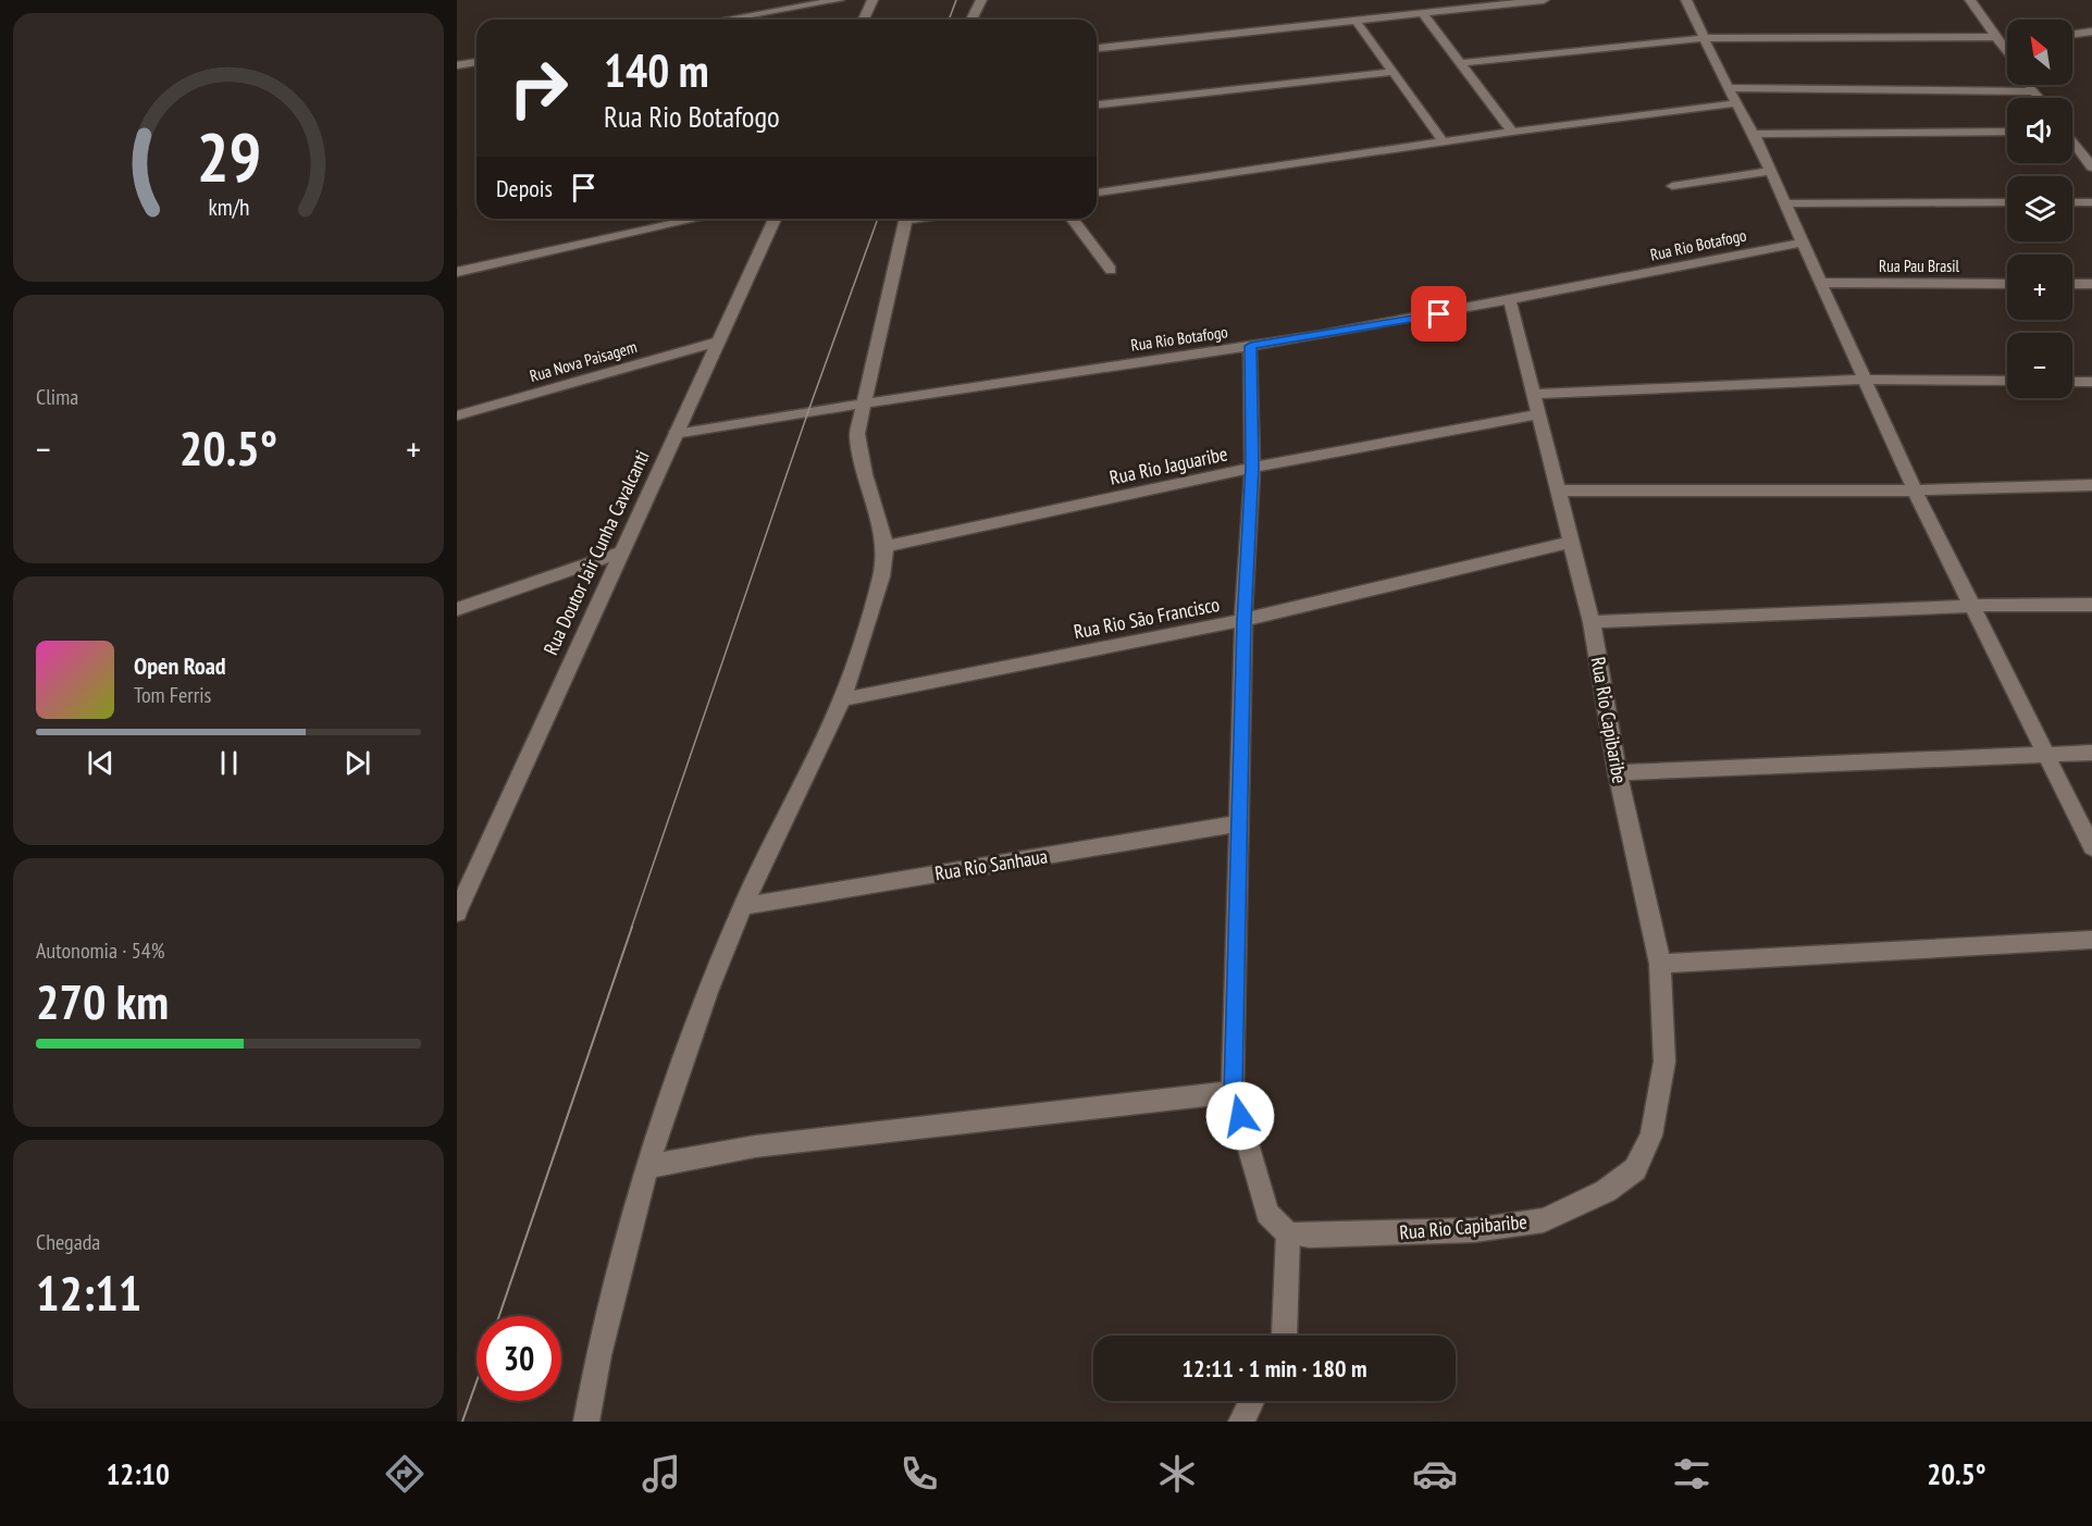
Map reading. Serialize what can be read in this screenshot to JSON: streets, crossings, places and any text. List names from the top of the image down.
{
  "streets": {
    "street": [
      "Rua Rio Botafogo",
      "Rua Pau Brasil",
      "Rua Nova Paisagem",
      "Rua Rio Jaguaribe",
      "Rua Doutor Jair Cunha Cavalcanti",
      "Rua Rio São Francisco",
      "Rua Rio Capibaribe",
      "Rua Rio Sanhaua"
    ]
  },
  "crossings": [
    ["Rua Rio Botafogo", "Rua Doutor Jair Cunha Cavalcanti"],
    ["Rua Rio Botafogo", "Rua Rio Capibaribe"],
    ["Rua Nova Paisagem", "Rua Doutor Jair Cunha Cavalcanti"],
    ["Rua Rio Jaguaribe", "Rua Rio Capibaribe"],
    ["Rua Rio São Francisco", "Rua Rio Capibaribe"]
  ],
  "north": "top left",
  "page": {
    "map_buttons": ["+", "−"],
    "turn": ["140 m", "Rua Rio Botafogo"],
    "then": "Depois",
    "tile": [
      "Clima",
      ["Autonomia · 54%", "270 km"],
      ["Chegada", "12:11"]
    ],
    "heat": ["−", "20.5°", "+"],
    "song": ["Open Road", "Tom Ferris"],
    "limit": "30",
    "trip": "12:11 · 1 min · 180 m",
    "tabs": ["12:10", "20.5°"],
    "gauge": ["29", "km/h"]
  }
}
